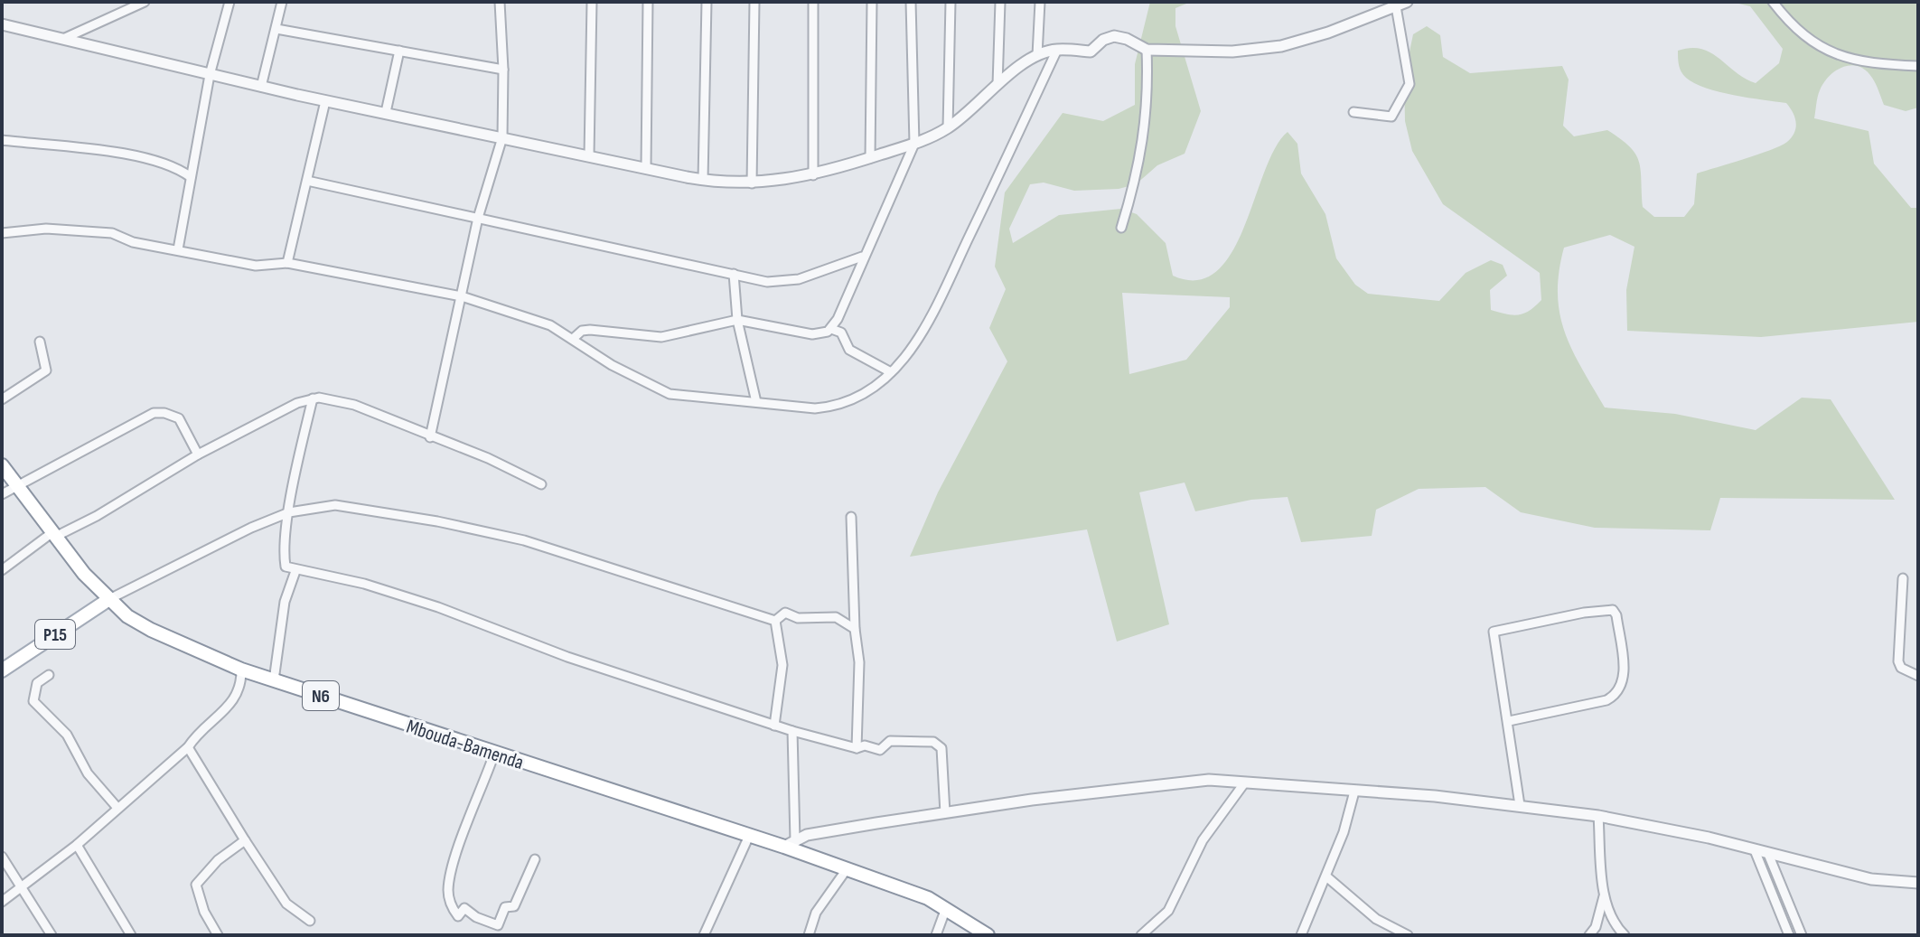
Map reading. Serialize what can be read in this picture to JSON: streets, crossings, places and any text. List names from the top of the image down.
{
  "streets": {
    "main road": ["P15", "N6", "Mbouda-Bamenda"]
  },
  "crossings": [
    ["P15", "Mbouda-Bamenda"]
  ]
}
